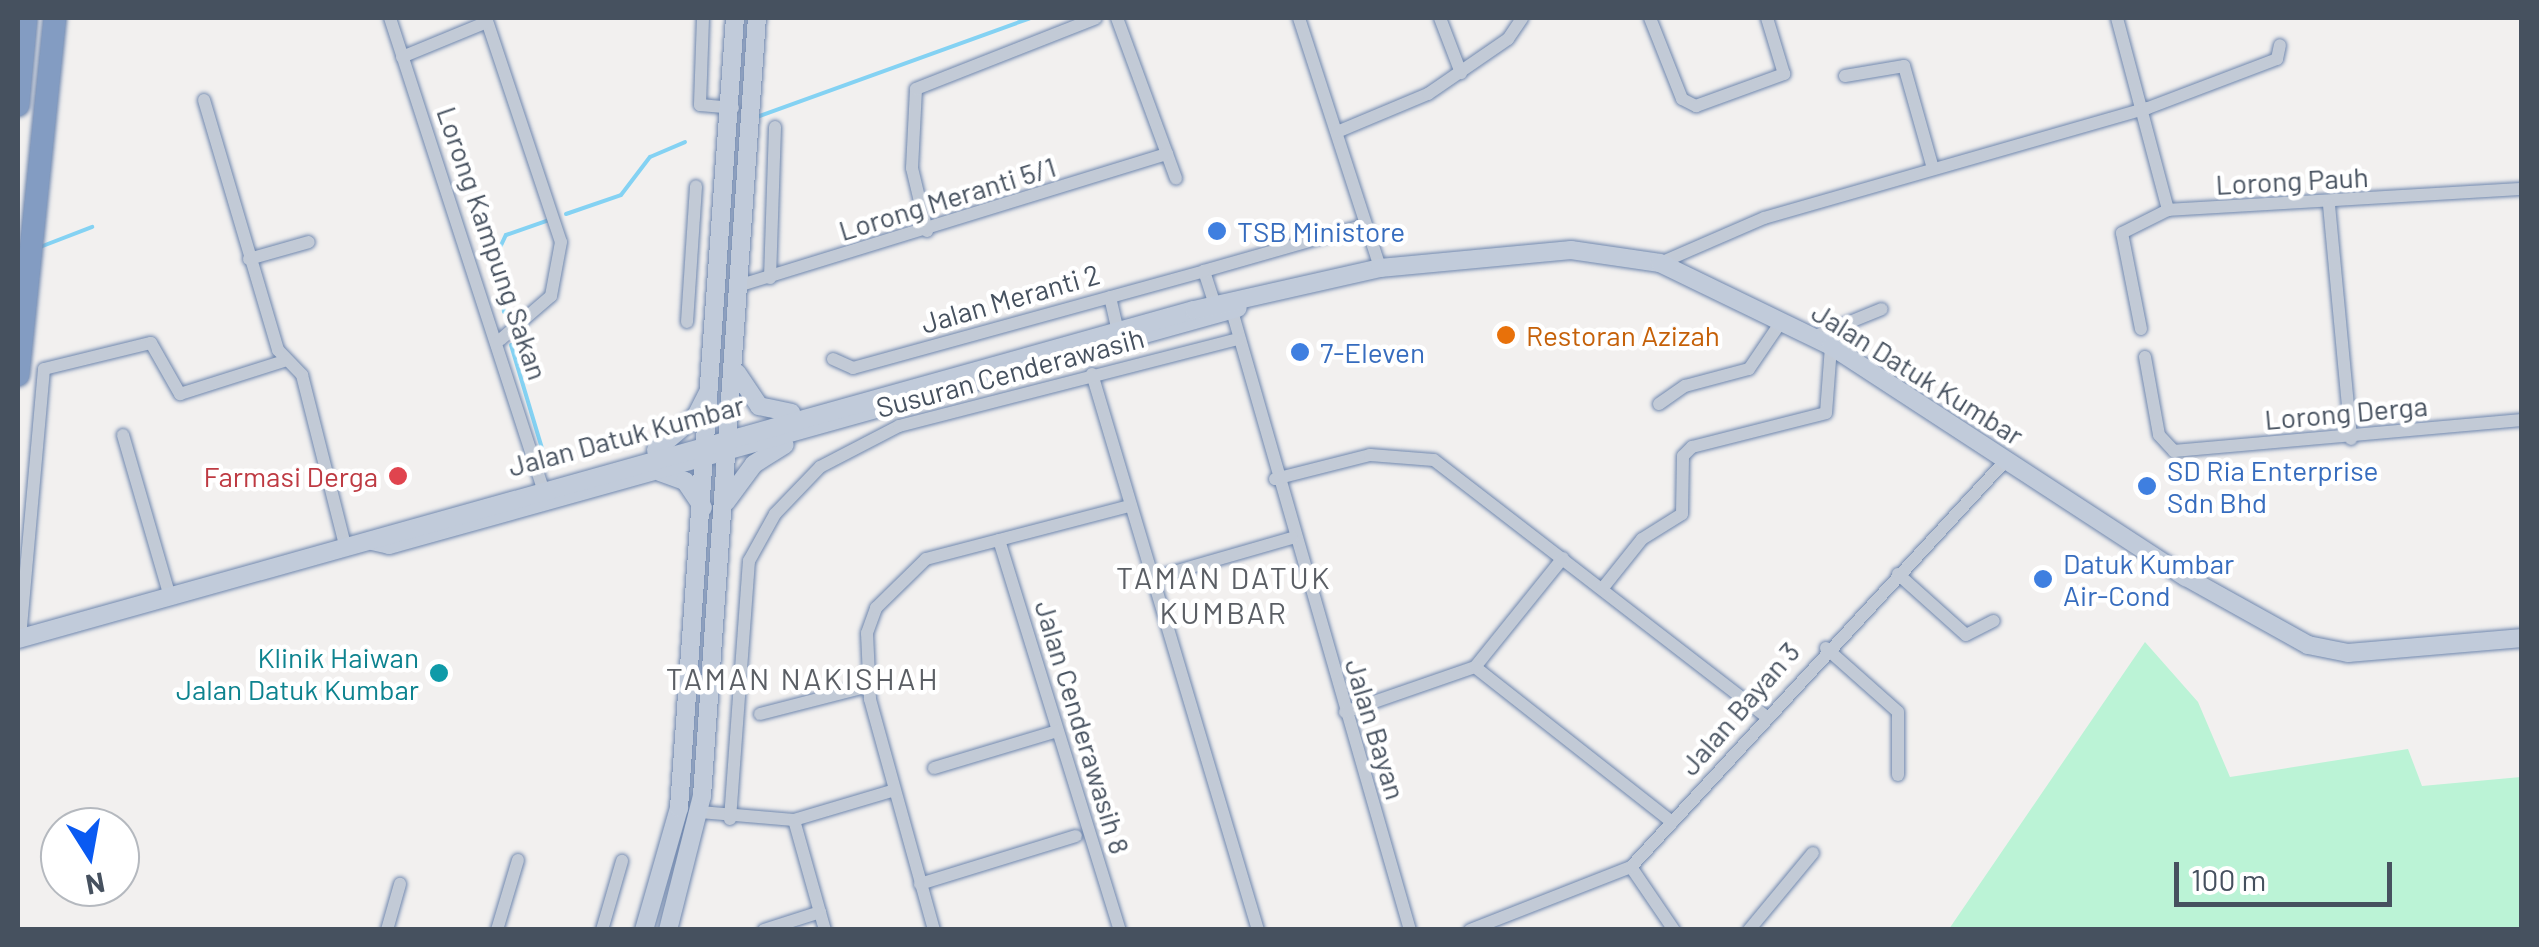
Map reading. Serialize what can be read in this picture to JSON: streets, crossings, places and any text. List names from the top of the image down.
{
  "streets": {
    "main road": ["Jalan Datuk Kumbar"],
    "street": [
      "Lorong Pauh",
      "Lorong Meranti 5/1",
      "Lorong Kampung Sakan",
      "Jalan Meranti 2",
      "Susuran Cenderawasih",
      "Lorong Derga",
      "Jalan Bayan 3",
      "Jalan Cenderawasih 8",
      "Jalan Bayan"
    ]
  },
  "crossings": [
    ["Lorong Kampung Sakan", "Jalan Datuk Kumbar"],
    ["Jalan Meranti 2", "Jalan Bayan"],
    ["Susuran Cenderawasih", "Jalan Bayan"],
    ["Jalan Datuk Kumbar", "Jalan Bayan 3"],
    ["Jalan Datuk Kumbar", "Jalan Bayan"]
  ],
  "districts": ["TAMAN DATUK KUMBAR", "TAMAN NAKISHAH"],
  "places": [
    "TSB Ministore",
    "Restoran Azizah",
    "7-Eleven",
    "Farmasi Derga",
    "SD Ria Enterprise Sdn Bhd",
    "Datuk Kumbar Air-Cond",
    "Klinik Haiwan Jalan Datuk Kumbar"
  ],
  "scale_bar": "100 m",
  "north": "bottom"
}
